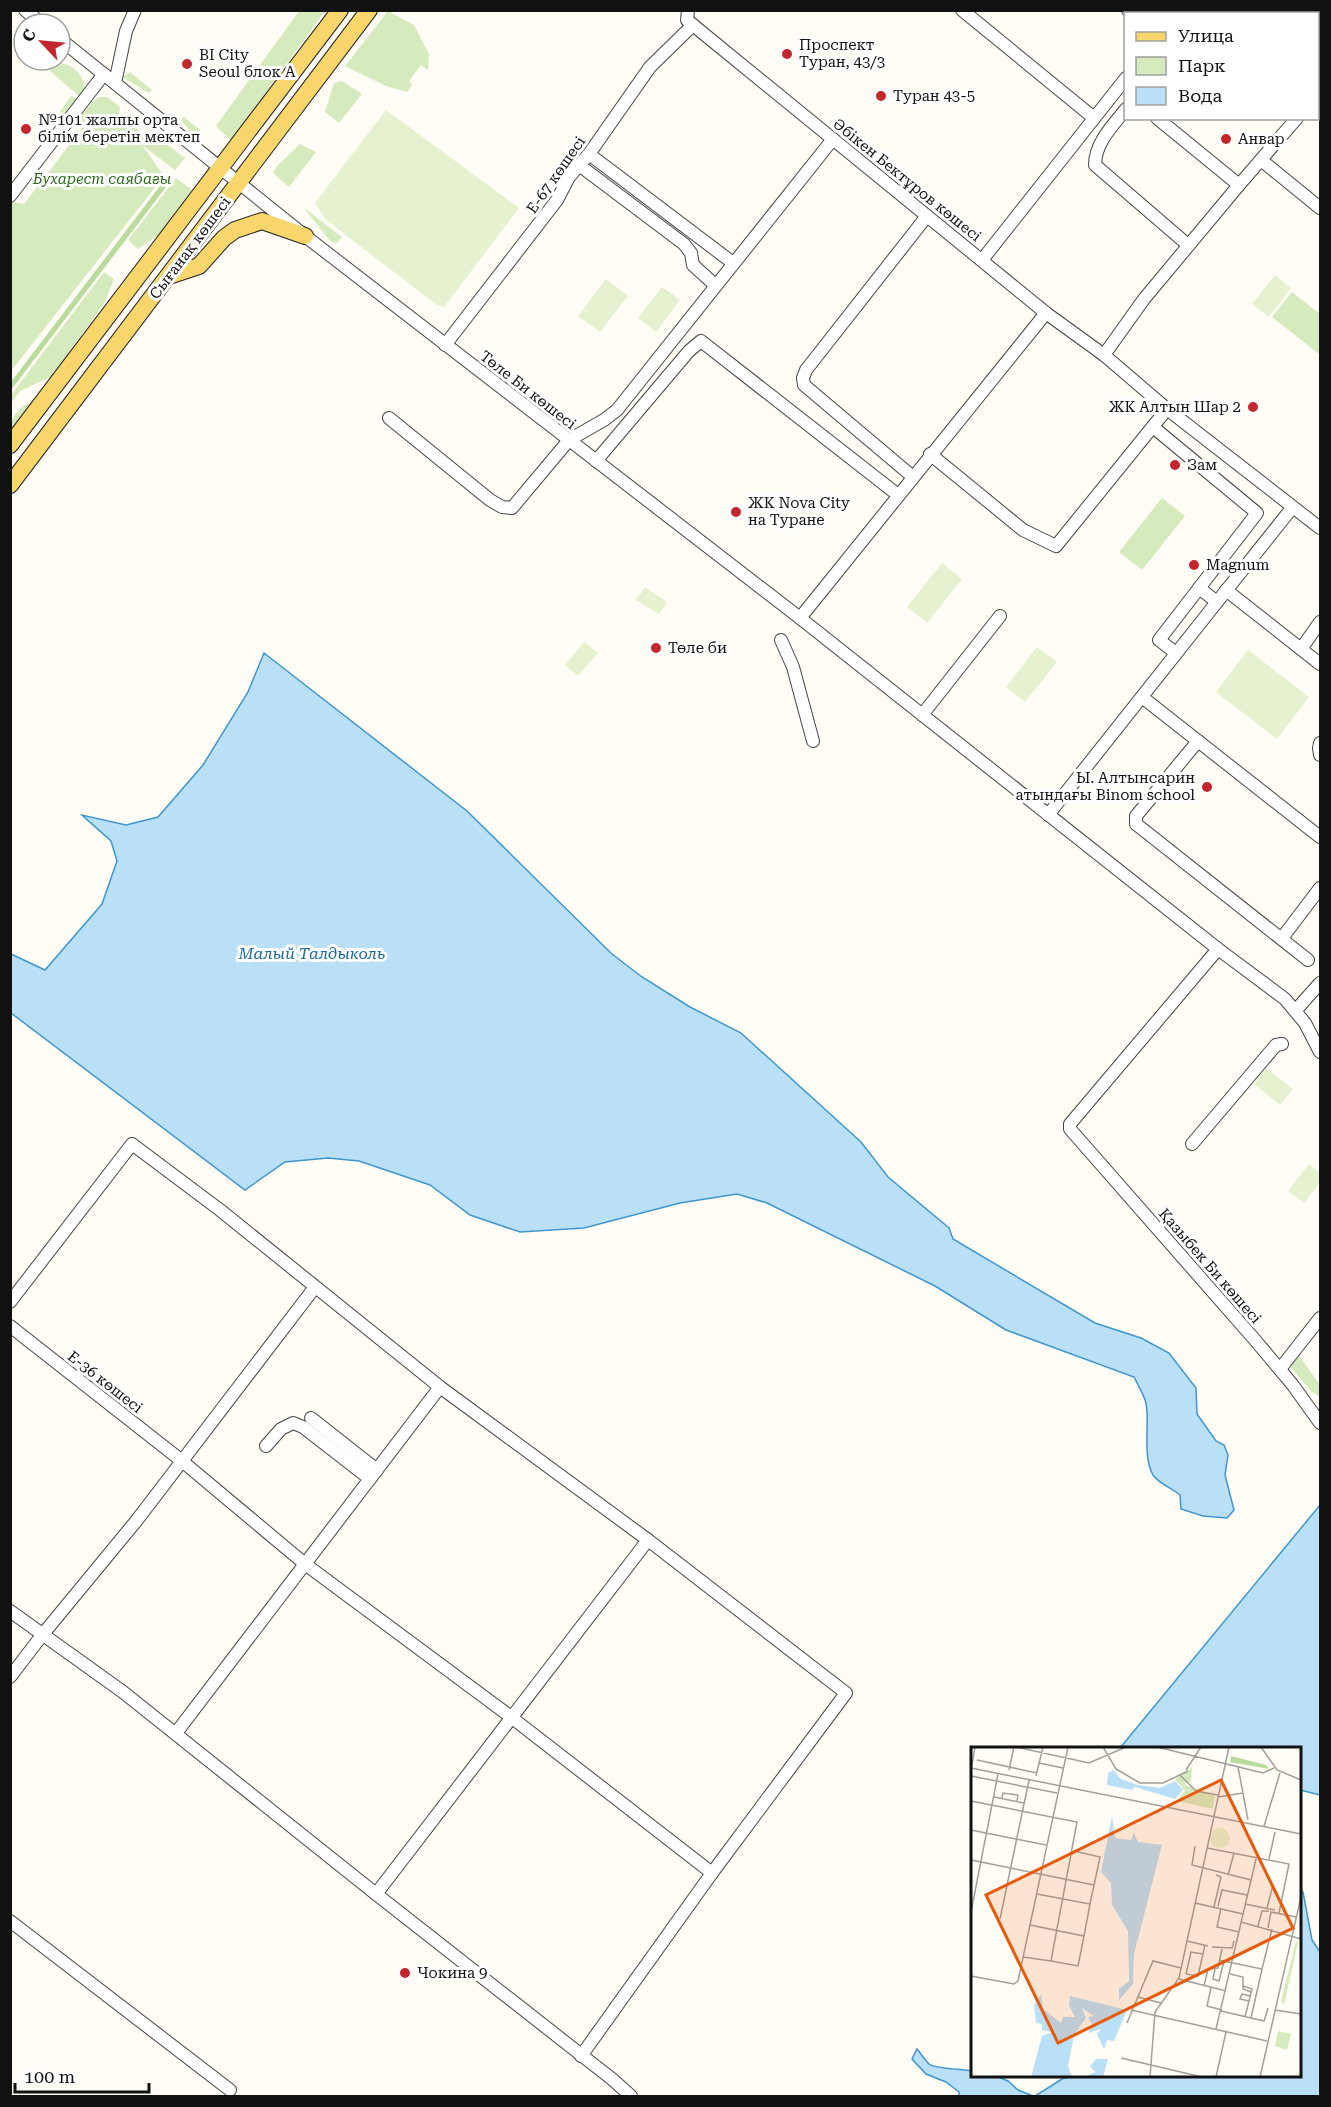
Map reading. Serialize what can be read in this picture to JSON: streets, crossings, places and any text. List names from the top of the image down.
{
  "streets": {
    "main road": ["Сығанақ көшесі"],
    "street": [
      "Е-67 көшесі",
      "Әбікен Бектұров көшесі",
      "Төле Би көшесі",
      "Қазыбек Би көшесі",
      "Е-36 көшесі"
    ]
  },
  "crossings": [
    ["Е-67 көшесі", "Әбікен Бектұров көшесі"],
    ["Е-67 көшесі", "Төле Би көшесі"],
    ["Сығанақ көшесі", "Төле Би көшесі"],
    ["Төле Би көшесі", "Қазыбек Би көшесі"]
  ],
  "water": ["Малый Талдыколь"],
  "parks": ["Бухарест саябағы"],
  "places": [
    "Проспект Туран, 43/3",
    "BI City Seoul блок A",
    "Туран 43-5",
    "№101 жалпы орта білім беретін мектеп",
    "Анвар",
    "ЖК Алтын Шар 2",
    "Зам",
    "ЖК Nova City на Туране",
    "Magnum",
    "Төле би",
    "Ы. Алтынсарин атындағы Binom school",
    "Чокина 9"
  ],
  "legend": ["Улица", "Парк", "Вода"],
  "scale_bar": "100 m",
  "north": "top left"
}
